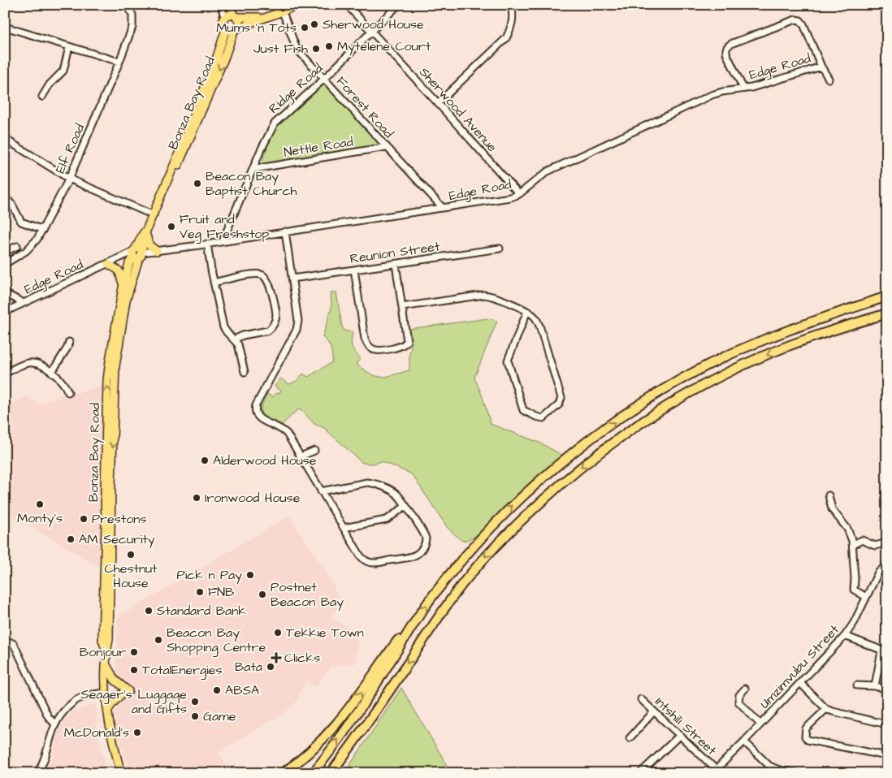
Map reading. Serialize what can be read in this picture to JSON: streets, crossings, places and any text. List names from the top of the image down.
{
  "streets": {
    "main road": ["Bonza Bay Road"],
    "street": [
      "Edge Road",
      "Ridge Road",
      "Forest Road",
      "Sherwood Avenue",
      "Nettle Road",
      "Elf Road",
      "Reunion Street",
      "Umzimvubu Street",
      "Intshili Street"
    ]
  },
  "crossings": [
    ["Edge Road", "Ridge Road"],
    ["Edge Road", "Bonza Bay Road"],
    ["Edge Road", "Forest Road"],
    ["Edge Road", "Sherwood Avenue"],
    ["Ridge Road", "Forest Road"],
    ["Ridge Road", "Sherwood Avenue"],
    ["Ridge Road", "Nettle Road"],
    ["Forest Road", "Nettle Road"],
    ["Umzimvubu Street", "Intshili Street"]
  ],
  "places": {
    "other": [
      "Sherwood House",
      "Mums 'n Tots",
      "Mytelene Court",
      "Just Fish",
      "Beacon Bay Baptist Church",
      "Fruit and Veg Freshstop",
      "Alderwood House",
      "Ironwood House",
      "Monty's",
      "Prestons",
      "AM Security",
      "Chestnut House",
      "Pick n Pay",
      "FNB",
      "Postnet Beacon Bay",
      "Standard Bank",
      "Tekkie Town",
      "Beacon Bay Shopping Centre",
      "Bonjour",
      "Bata",
      "TotalEnergies",
      "ABSA",
      "Seager's Luggage and Gifts",
      "Game",
      "McDonald's"
    ],
    "health": ["Clicks"]
  }
}
